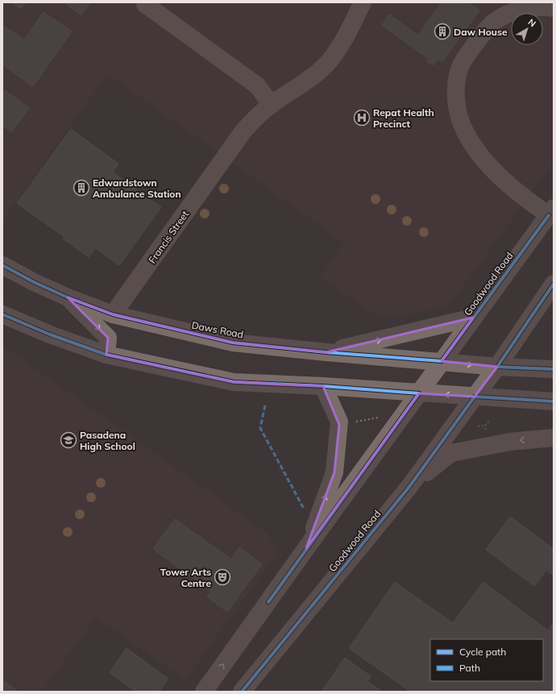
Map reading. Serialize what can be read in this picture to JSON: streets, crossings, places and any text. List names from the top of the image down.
{
  "streets": {
    "main road": ["Goodwood Road", "Daws Road"],
    "street": ["Francis Street"]
  },
  "crossings": [
    ["Francis Street", "Daws Road"],
    ["Goodwood Road", "Daws Road"]
  ],
  "places": {
    "building": ["Daw House", "Edwardstown Ambulance Station"],
    "hospital": ["Repat Health Precinct"],
    "school or university": ["Pasadena High School"],
    "theatre": ["Tower Arts Centre"]
  },
  "legend": ["Cycle path", "Path"],
  "north": "top right"
}
